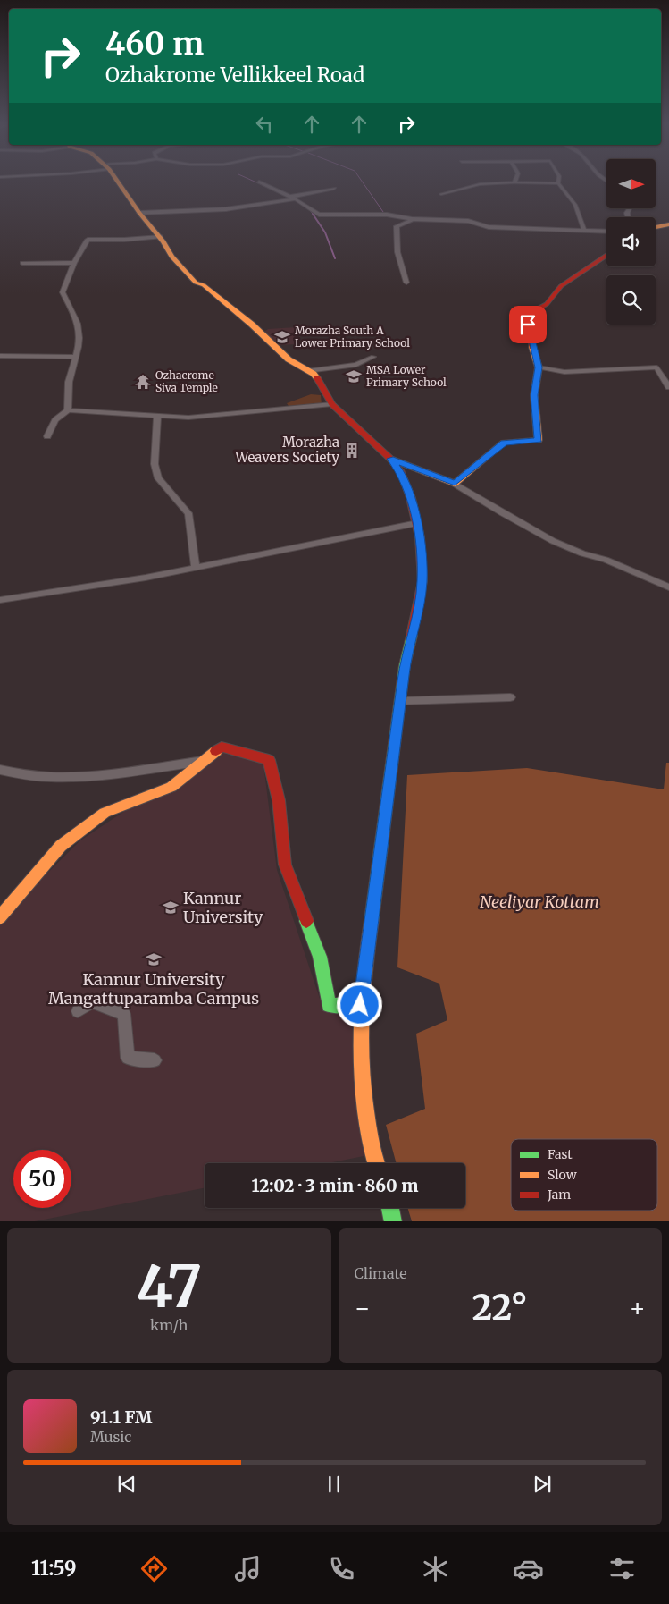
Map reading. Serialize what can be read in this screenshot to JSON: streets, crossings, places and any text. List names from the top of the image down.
{
  "parks": ["Neeliyar Kottam"],
  "places": {
    "school or university": [
      "Morazha South A Lower Primary School",
      "MSA Lower Primary School",
      "Kannur University",
      "Kannur University Mangattuparamba Campus"
    ],
    "temple": ["Ozhacrome Siva Temple"],
    "building": ["Morazha Weavers Society"]
  },
  "legend": ["Fast", "Slow", "Jam"],
  "north": "right",
  "page": {
    "turn": ["460 m", "Ozhakrome Vellikkeel Road"],
    "limit": "50",
    "trip": "12:02 · 3 min · 860 m",
    "tile": [
      ["47", "km/h"],
      "Climate"
    ],
    "heat": ["−", "22°", "+"],
    "song": ["91.1 FM", "Music"],
    "tabs": "11:59"
  }
}
